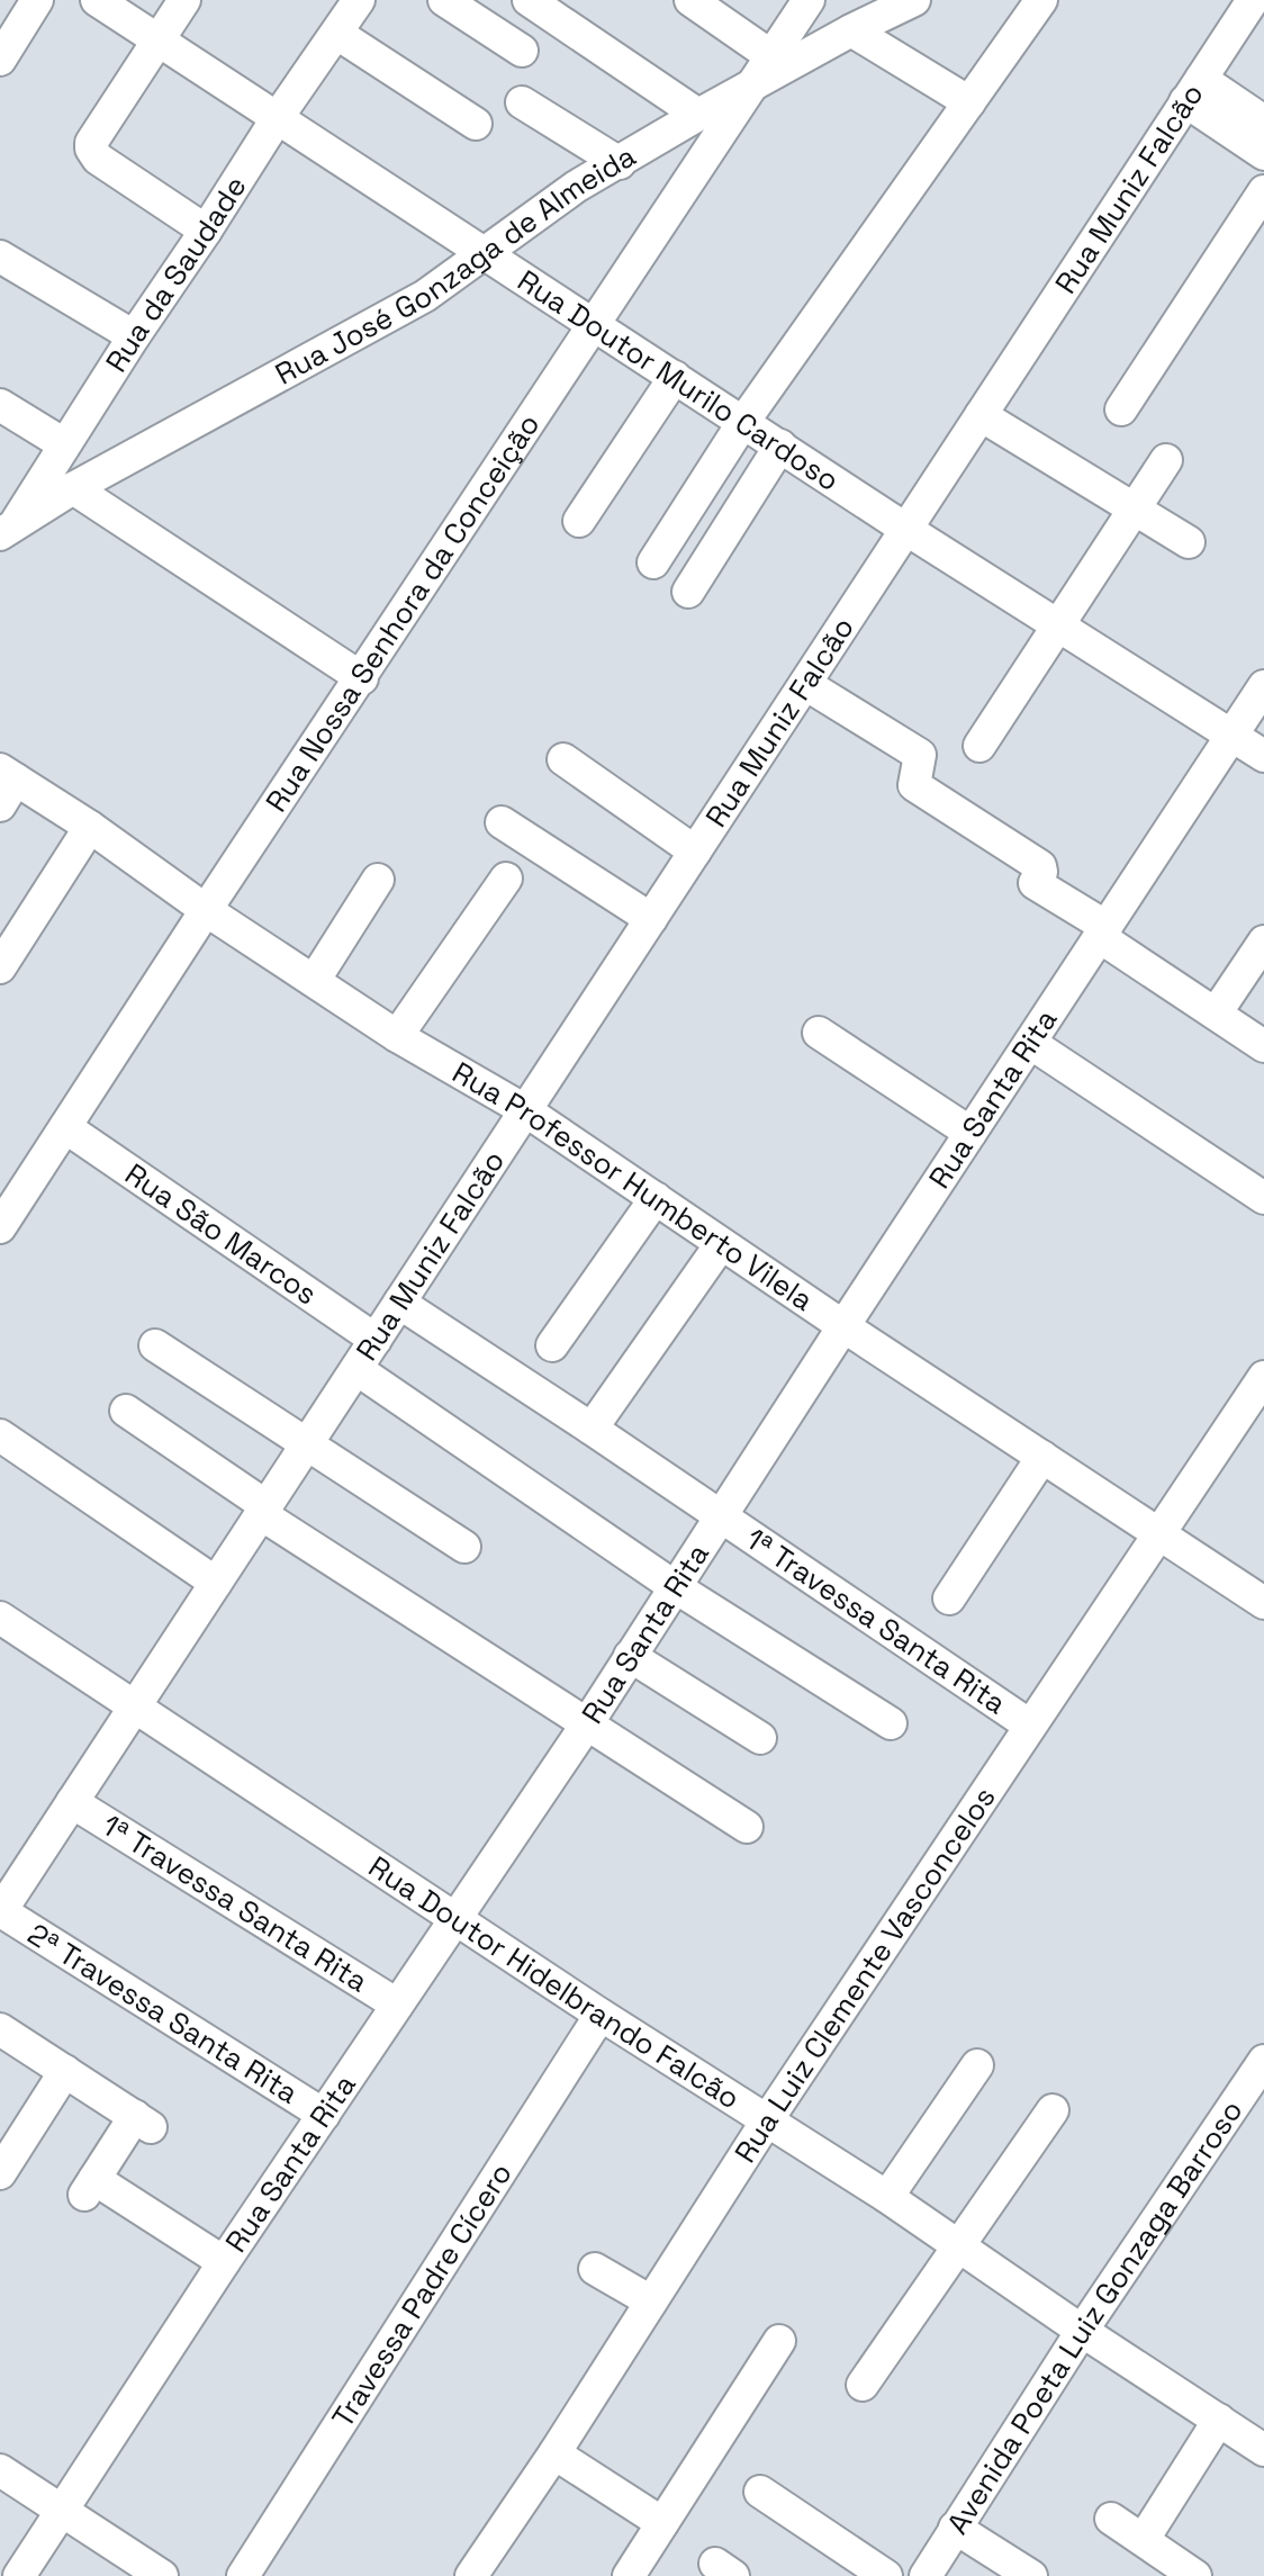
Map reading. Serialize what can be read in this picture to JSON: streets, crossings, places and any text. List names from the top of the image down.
{
  "streets": {
    "street": [
      "Rua Muniz Falcão",
      "Rua José Gonzaga de Almeida",
      "Rua da Saudade",
      "Rua Doutor Murilo Cardoso",
      "Rua Nossa Senhora da Conceição",
      "Rua Santa Rita",
      "Rua Professor Humberto Vilela",
      "Rua São Marcos",
      "1ª Travessa Santa Rita",
      "Rua Luiz Clemente Vasconcelos",
      "Rua Doutor Hidelbrando Falcão",
      "2ª Travessa Santa Rita",
      "Travessa Padre Cícero",
      "Avenida Poeta Luiz Gonzaga Barroso"
    ]
  },
  "crossings": [
    ["Rua Muniz Falcão", "Rua Doutor Murilo Cardoso"],
    ["Rua Muniz Falcão", "Rua Professor Humberto Vilela"],
    ["Rua Muniz Falcão", "Rua São Marcos"],
    ["Rua Muniz Falcão", "1ª Travessa Santa Rita"],
    ["Rua Muniz Falcão", "Rua Doutor Hidelbrando Falcão"],
    ["Rua Muniz Falcão", "2ª Travessa Santa Rita"],
    ["Rua José Gonzaga de Almeida", "Rua da Saudade"],
    ["Rua José Gonzaga de Almeida", "Rua Doutor Murilo Cardoso"],
    ["Rua José Gonzaga de Almeida", "Rua Nossa Senhora da Conceição"],
    ["Rua da Saudade", "Rua Doutor Murilo Cardoso"],
    ["Rua Doutor Murilo Cardoso", "Rua Nossa Senhora da Conceição"],
    ["Rua Doutor Murilo Cardoso", "Rua Santa Rita"],
    ["Rua Nossa Senhora da Conceição", "Rua Professor Humberto Vilela"],
    ["Rua Nossa Senhora da Conceição", "Rua São Marcos"],
    ["Rua Santa Rita", "Rua Professor Humberto Vilela"],
    ["Rua Santa Rita", "1ª Travessa Santa Rita"],
    ["Rua Santa Rita", "Rua Doutor Hidelbrando Falcão"],
    ["Rua Santa Rita", "2ª Travessa Santa Rita"],
    ["Rua Professor Humberto Vilela", "Rua Luiz Clemente Vasconcelos"],
    ["1ª Travessa Santa Rita", "Rua Luiz Clemente Vasconcelos"],
    ["Rua Luiz Clemente Vasconcelos", "Rua Doutor Hidelbrando Falcão"],
    ["Rua Doutor Hidelbrando Falcão", "Travessa Padre Cícero"],
    ["Rua Doutor Hidelbrando Falcão", "Avenida Poeta Luiz Gonzaga Barroso"]
  ]
}
